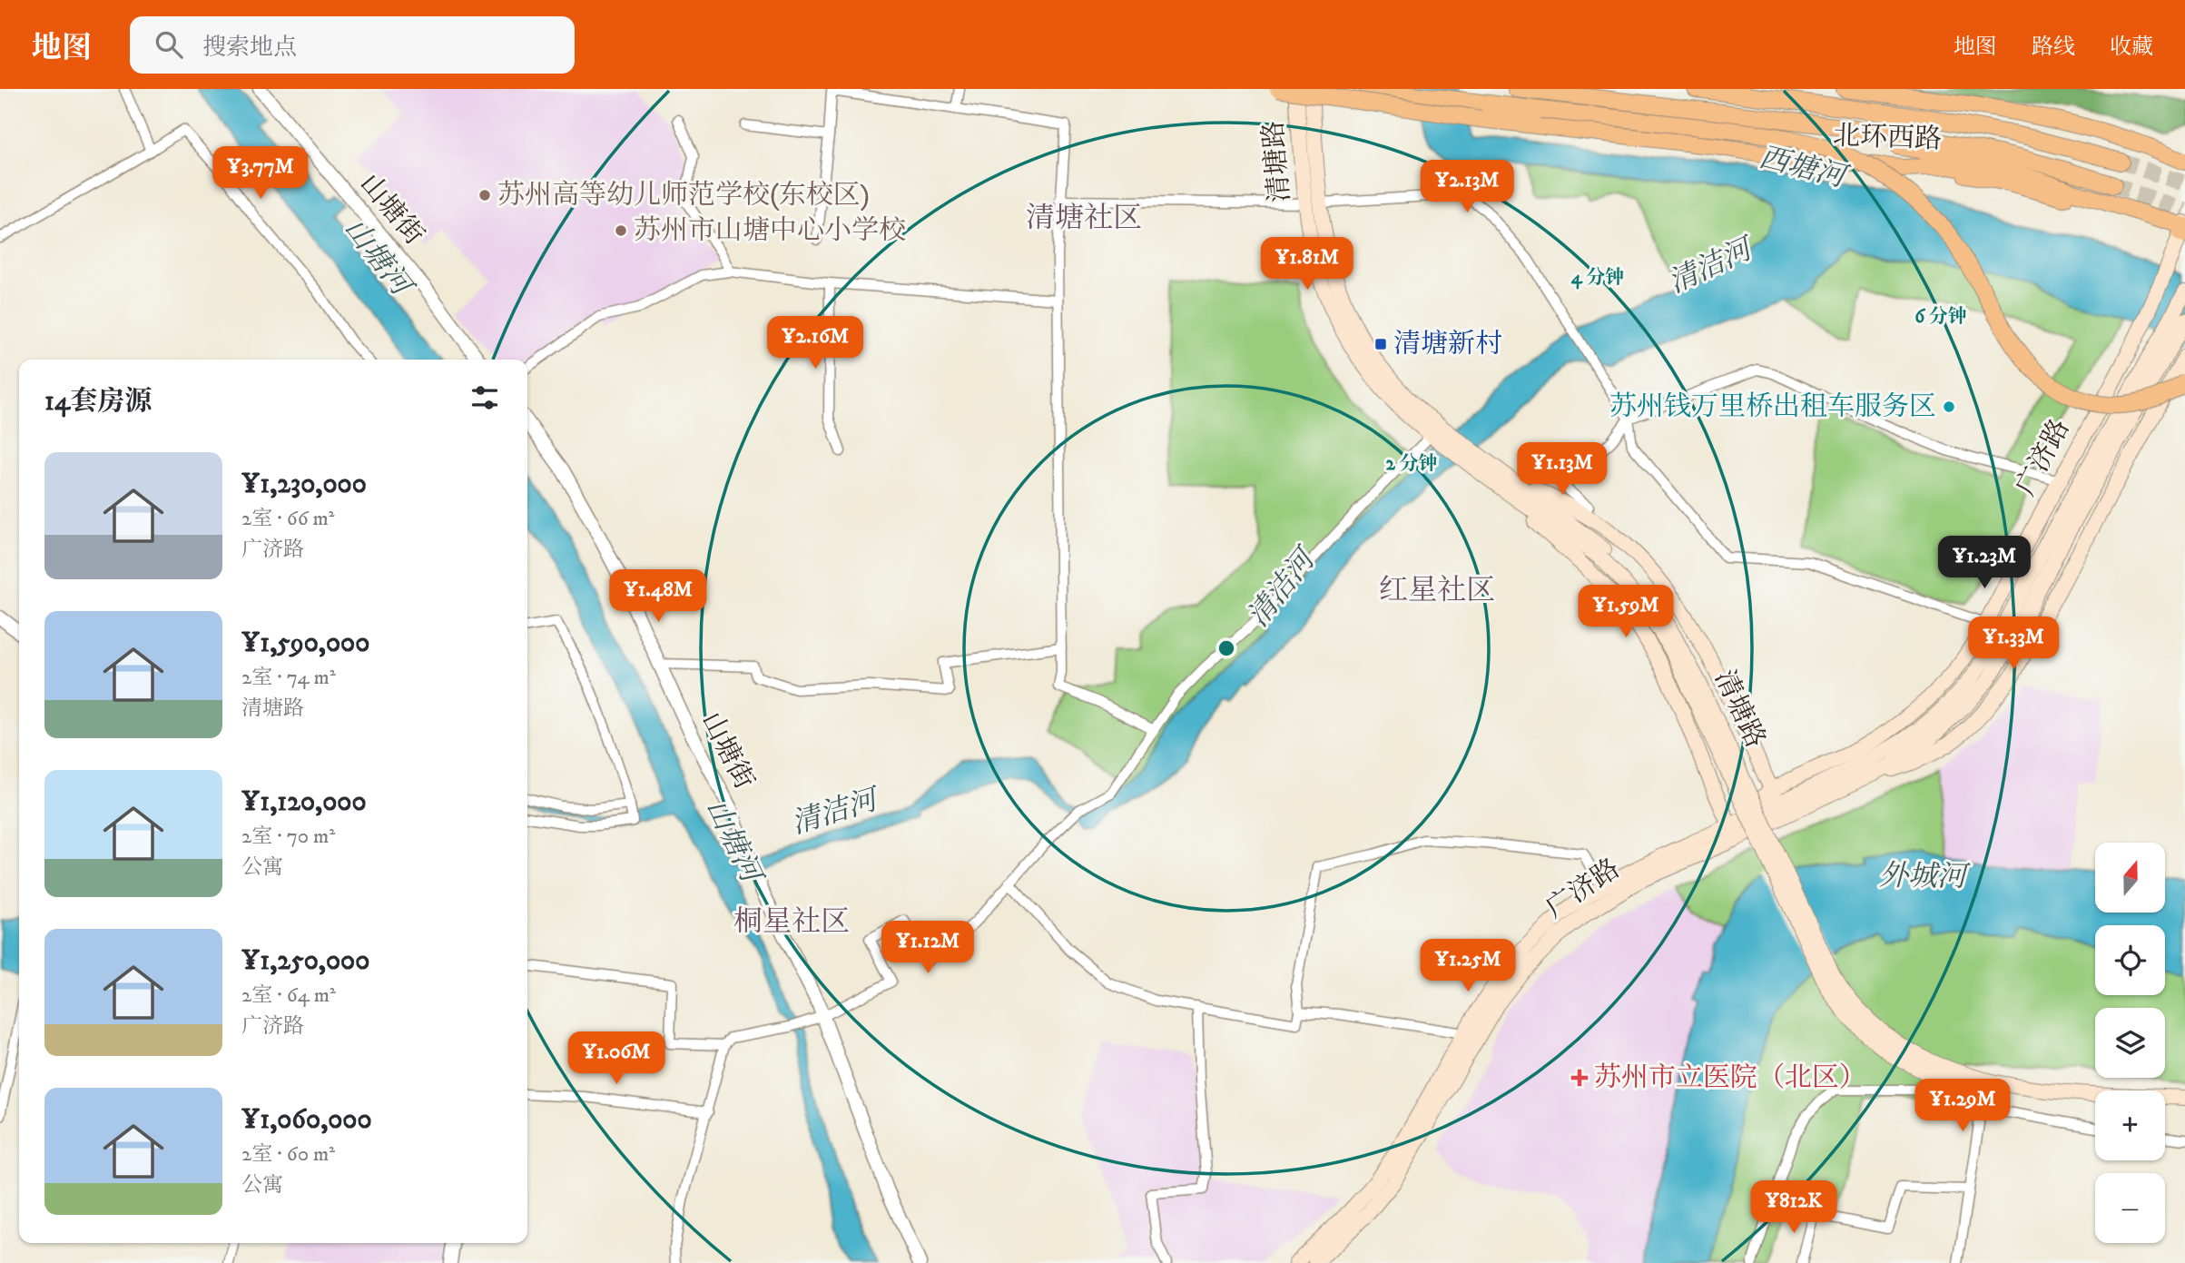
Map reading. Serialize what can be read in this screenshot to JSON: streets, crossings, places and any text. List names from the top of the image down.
{
  "streets": {
    "main road": ["北环西路", "清塘路", "广济路"],
    "street": ["山塘街"]
  },
  "crossings": [
    ["北环西路", "广济路"]
  ],
  "districts": ["清塘社区", "红星社区", "桐星社区"],
  "water": [
    "西塘河",
    "山塘河",
    "清洁河",
    "外城河"
  ],
  "places": {
    "other": ["苏州高等幼儿师范学校(东校区)", "苏州市山塘中心小学校", "苏州钱万里桥出租车服务区"],
    "transit": ["清塘新村"],
    "health": ["苏州市立医院（北区）"]
  },
  "north": "top",
  "page": {
    "header": "地图",
    "search": "搜索地点",
    "nav": ["地图", "路线", "收藏"],
    "price": [
      "¥3.77M",
      "¥2.13M",
      "¥1.81M",
      "¥2.16M",
      "¥1.13M",
      "¥1.23M",
      "¥1.48M",
      "¥1.59M",
      "¥1.33M",
      "¥1.12M",
      "¥1.25M",
      "¥1.06M",
      "¥1.29M",
      "¥812K"
    ],
    "heading": "14套房源",
    "list": [
      {
        "name": "¥1,230,000",
        "note": "2室 · 66 m² · 广济路"
      },
      {
        "name": "¥1,590,000",
        "note": "2室 · 74 m² · 清塘路"
      },
      {
        "name": "¥1,120,000",
        "note": "2室 · 70 m² · 公寓"
      },
      {
        "name": "¥1,250,000",
        "note": "2室 · 64 m² · 广济路"
      },
      {
        "name": "¥1,060,000",
        "note": "2室 · 60 m² · 公寓"
      }
    ],
    "map_buttons": ["+", "−"]
  },
  "rings": ["4 分钟", "6 分钟", "2 分钟"]
}
